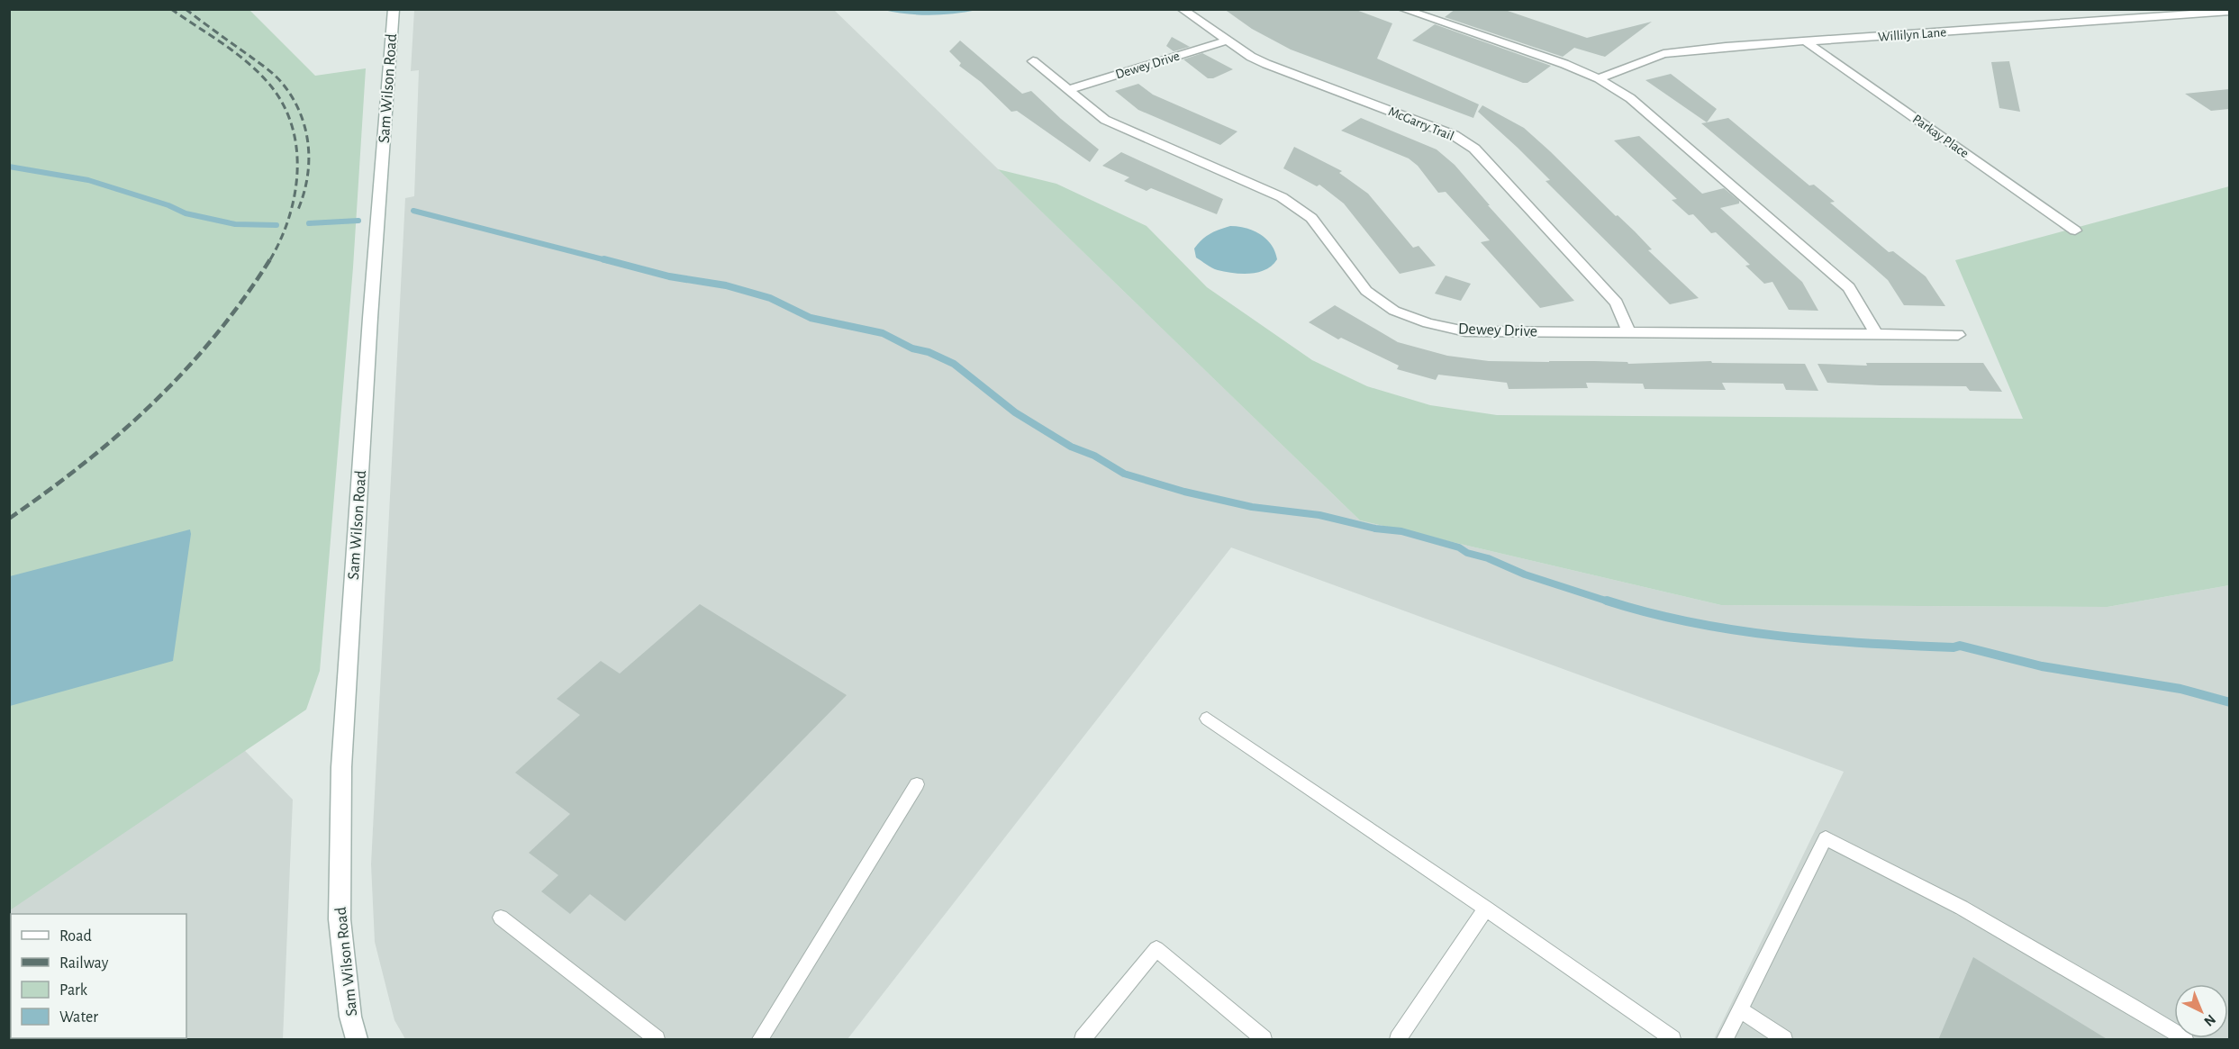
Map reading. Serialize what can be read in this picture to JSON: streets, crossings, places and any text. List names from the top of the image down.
{
  "streets": {
    "street": [
      "Willilyn Lane",
      "Dewey Drive",
      "Sam Wilson Road",
      "McGarry Trail",
      "Parkay Place"
    ]
  },
  "crossings": [
    ["Willilyn Lane", "Parkay Place"],
    ["Dewey Drive", "McGarry Trail"]
  ],
  "legend": [
    "Road",
    "Railway",
    "Park",
    "Water"
  ],
  "north": "bottom right"
}
